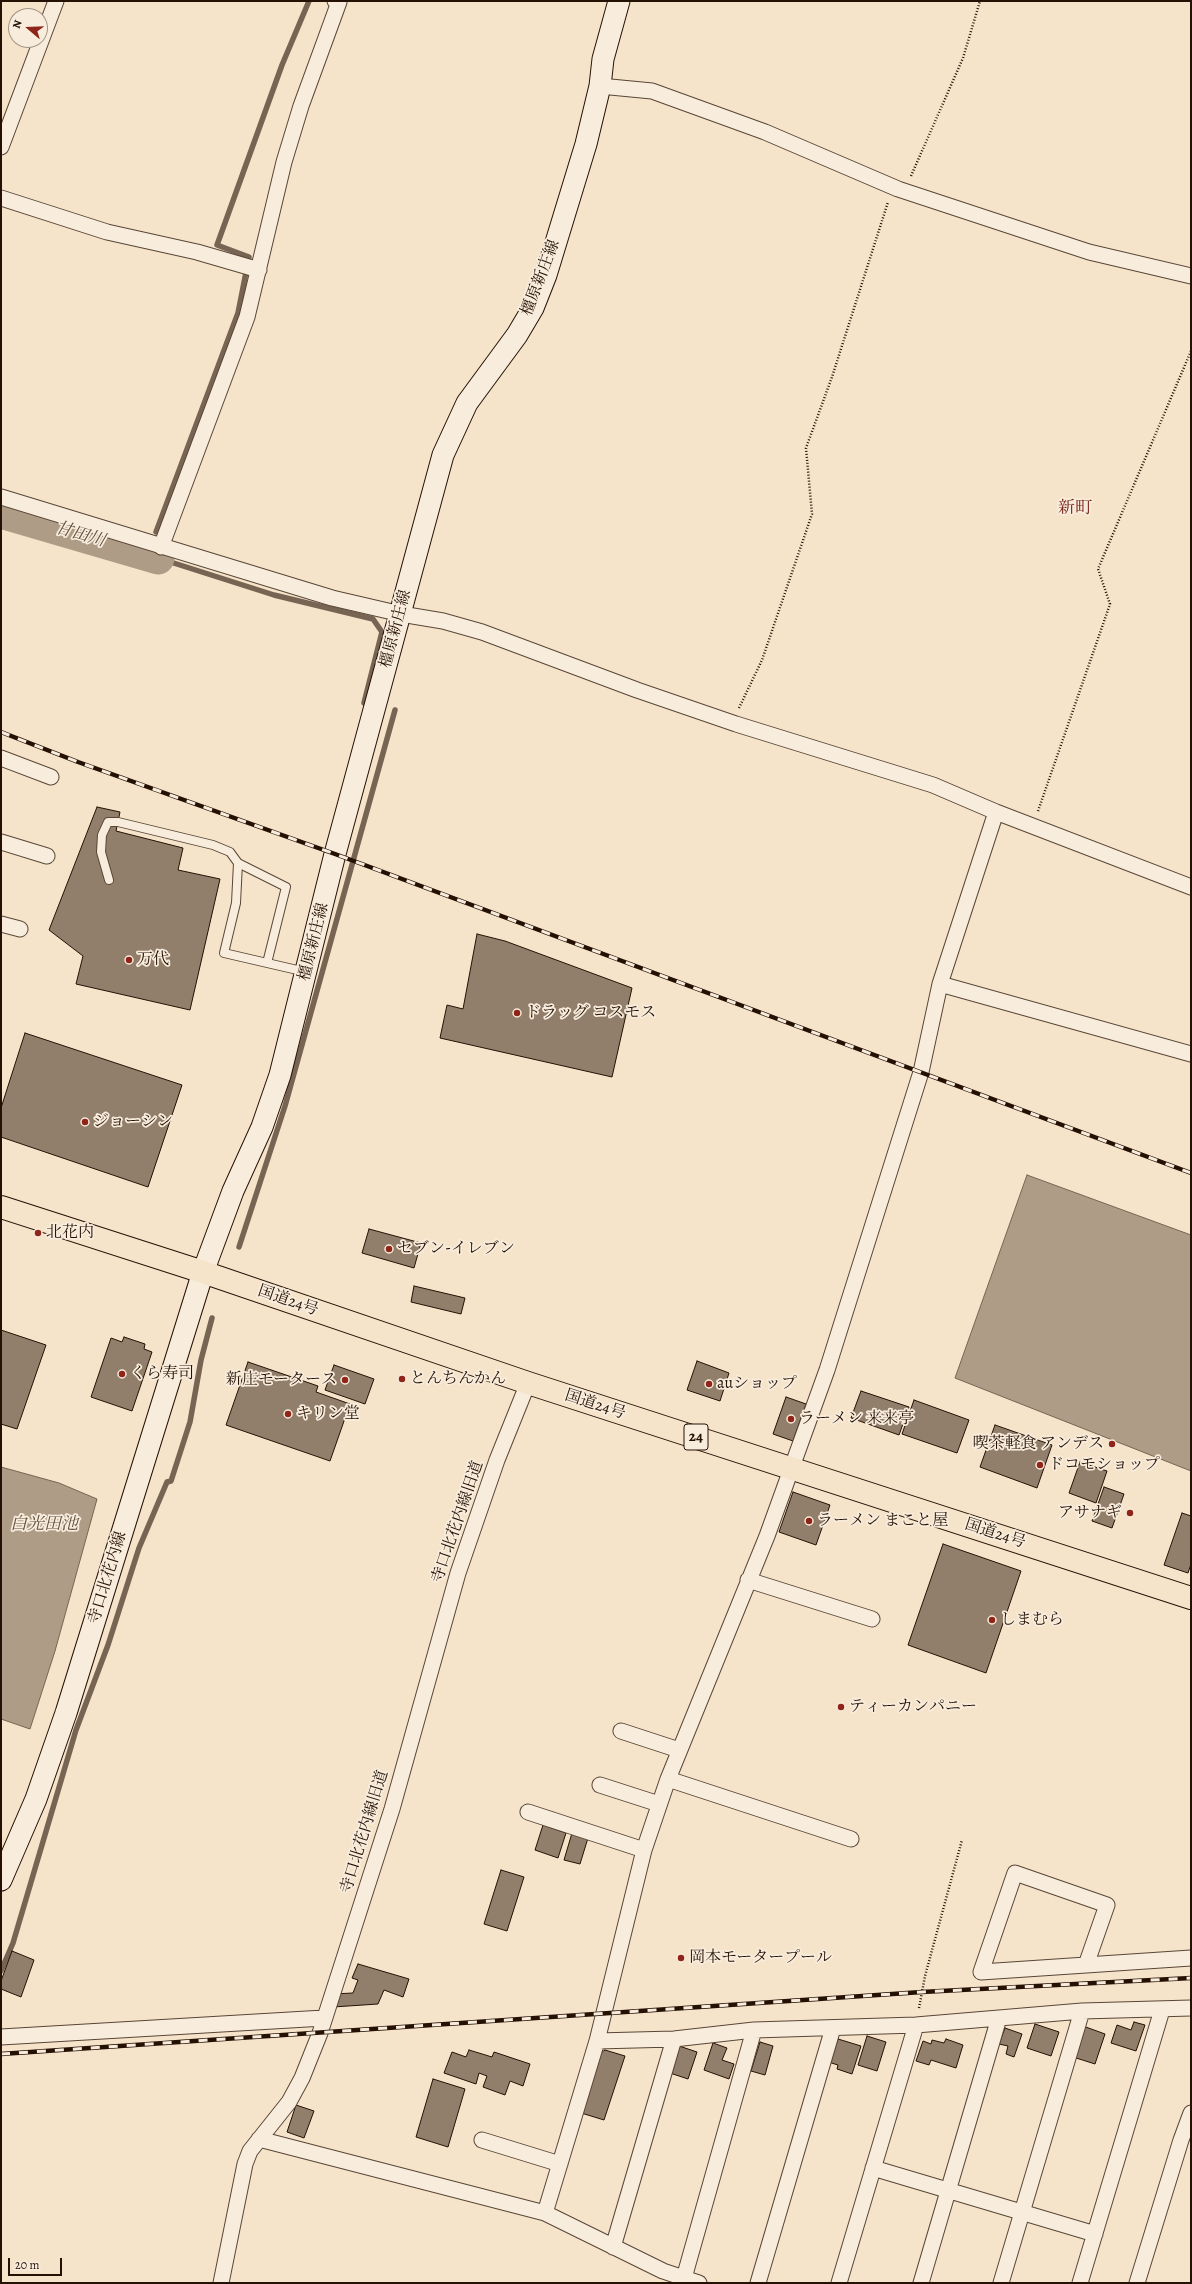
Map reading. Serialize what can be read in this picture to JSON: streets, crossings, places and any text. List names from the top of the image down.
{
  "streets": {
    "highway": ["国道24号", "24"],
    "main road": ["橿原新庄線", "寺口北花内線"],
    "street": ["寺口北花内線旧道"]
  },
  "crossings": [
    ["橿原新庄線", "国道24号"],
    ["橿原新庄線", "寺口北花内線"],
    ["国道24号", "寺口北花内線旧道"],
    ["国道24号", "寺口北花内線"]
  ],
  "districts": ["新町"],
  "water": ["甘田川", "白光田池"],
  "places": [
    "万代",
    "ドラッグ コスモス",
    "ジョーシン",
    "北花内",
    "セブン-イレブン",
    "くら寿司",
    "とんちんかん",
    "新庄モータース",
    "auショップ",
    "キリン堂",
    "ラーメン 来来亭",
    "喫茶軽食 アンデス",
    "ドコモショップ",
    "アサナギ",
    "ラーメン まこと屋",
    "しまむら",
    "ティーカンパニー",
    "岡本モータープール"
  ],
  "scale_bar": "20 m",
  "north": "left"
}
